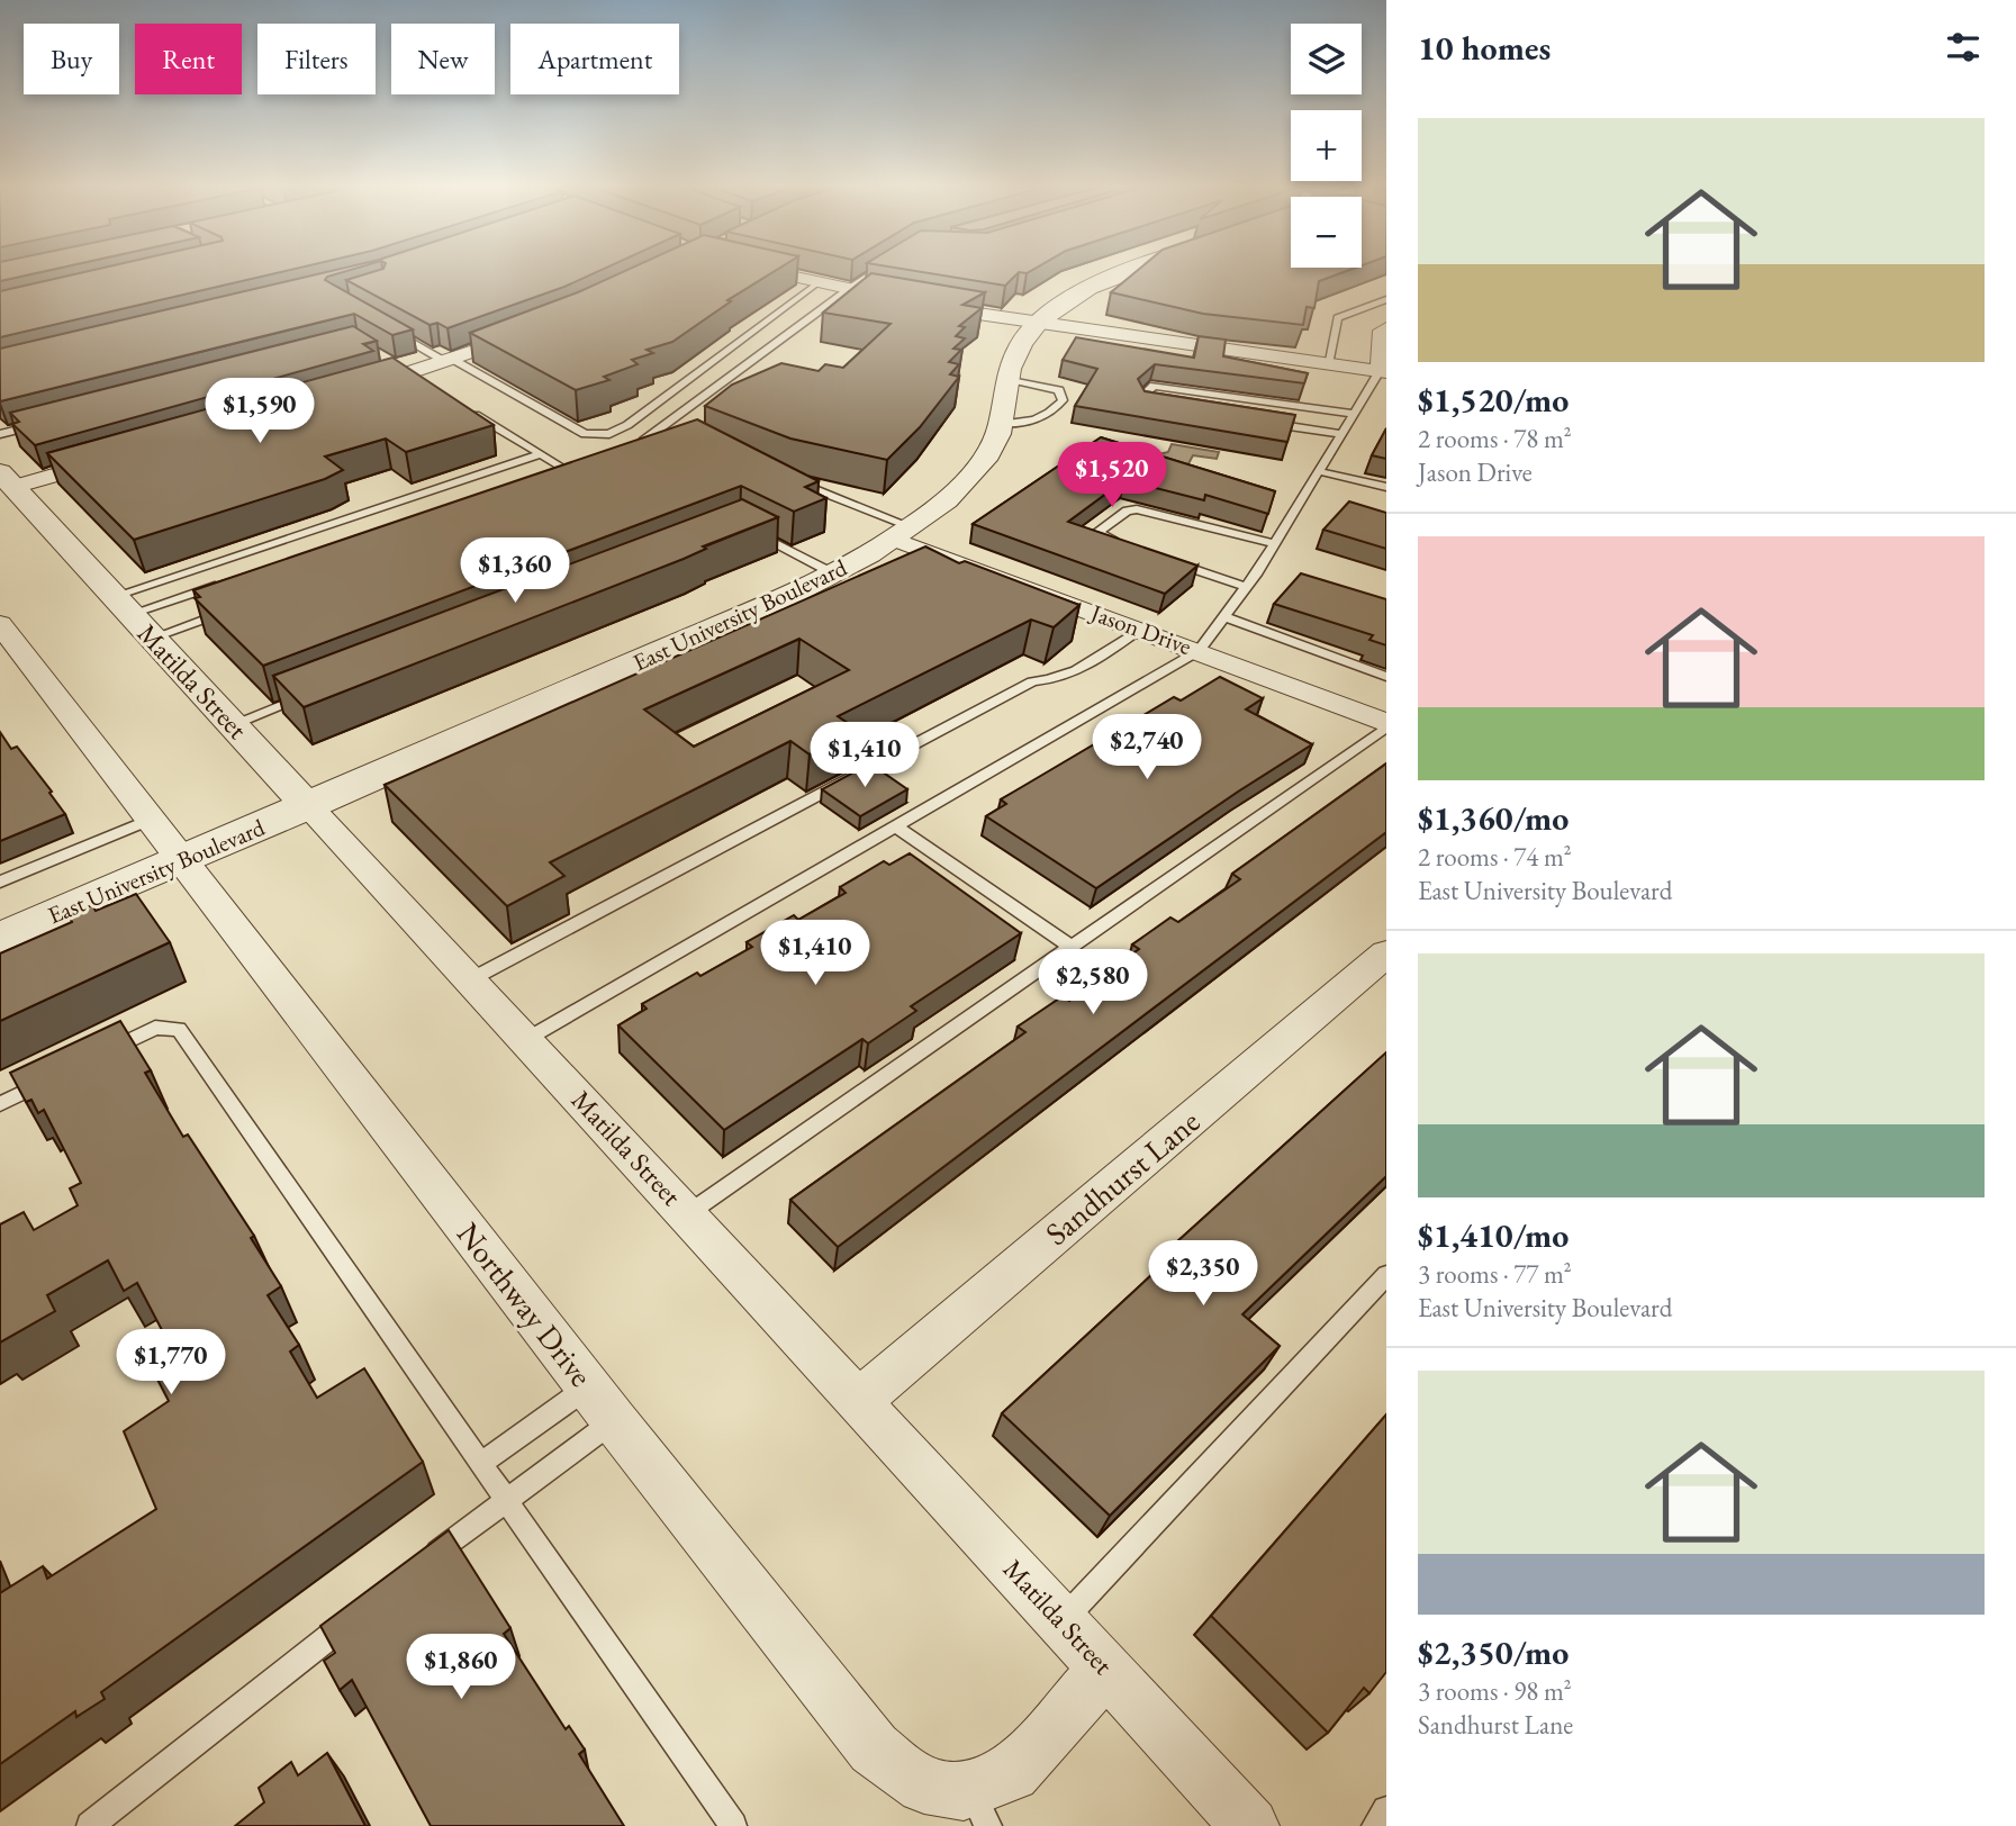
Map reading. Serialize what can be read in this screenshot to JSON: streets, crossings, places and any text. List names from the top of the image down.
{
  "streets": {
    "street": [
      "East University Boulevard",
      "Jason Drive",
      "Matilda Street",
      "Sandhurst Lane",
      "Northway Drive"
    ]
  },
  "crossings": [
    ["East University Boulevard", "Jason Drive"],
    ["East University Boulevard", "Matilda Street"],
    ["East University Boulevard", "Northway Drive"],
    ["Matilda Street", "Sandhurst Lane"],
    ["Matilda Street", "Northway Drive"]
  ],
  "page": {
    "heading": "10 homes",
    "map_buttons": ["+", "−"],
    "chip": [
      "Buy",
      "Rent",
      "Filters",
      "New",
      "Apartment"
    ],
    "list": [
      {
        "name": "$1,520/mo",
        "note": "2 rooms · 78 m² · Jason Drive"
      },
      {
        "name": "$1,360/mo",
        "note": "2 rooms · 74 m² · East University Boulevard"
      },
      {
        "name": "$1,410/mo",
        "note": "3 rooms · 77 m² · East University Boulevard"
      },
      {
        "name": "$2,350/mo",
        "note": "3 rooms · 98 m² · Sandhurst Lane"
      }
    ],
    "price": [
      "$1,590",
      "$1,520",
      "$1,360",
      "$2,740",
      "$1,410",
      "$1,410",
      "$2,580",
      "$2,350",
      "$1,770",
      "$1,860"
    ]
  }
}
